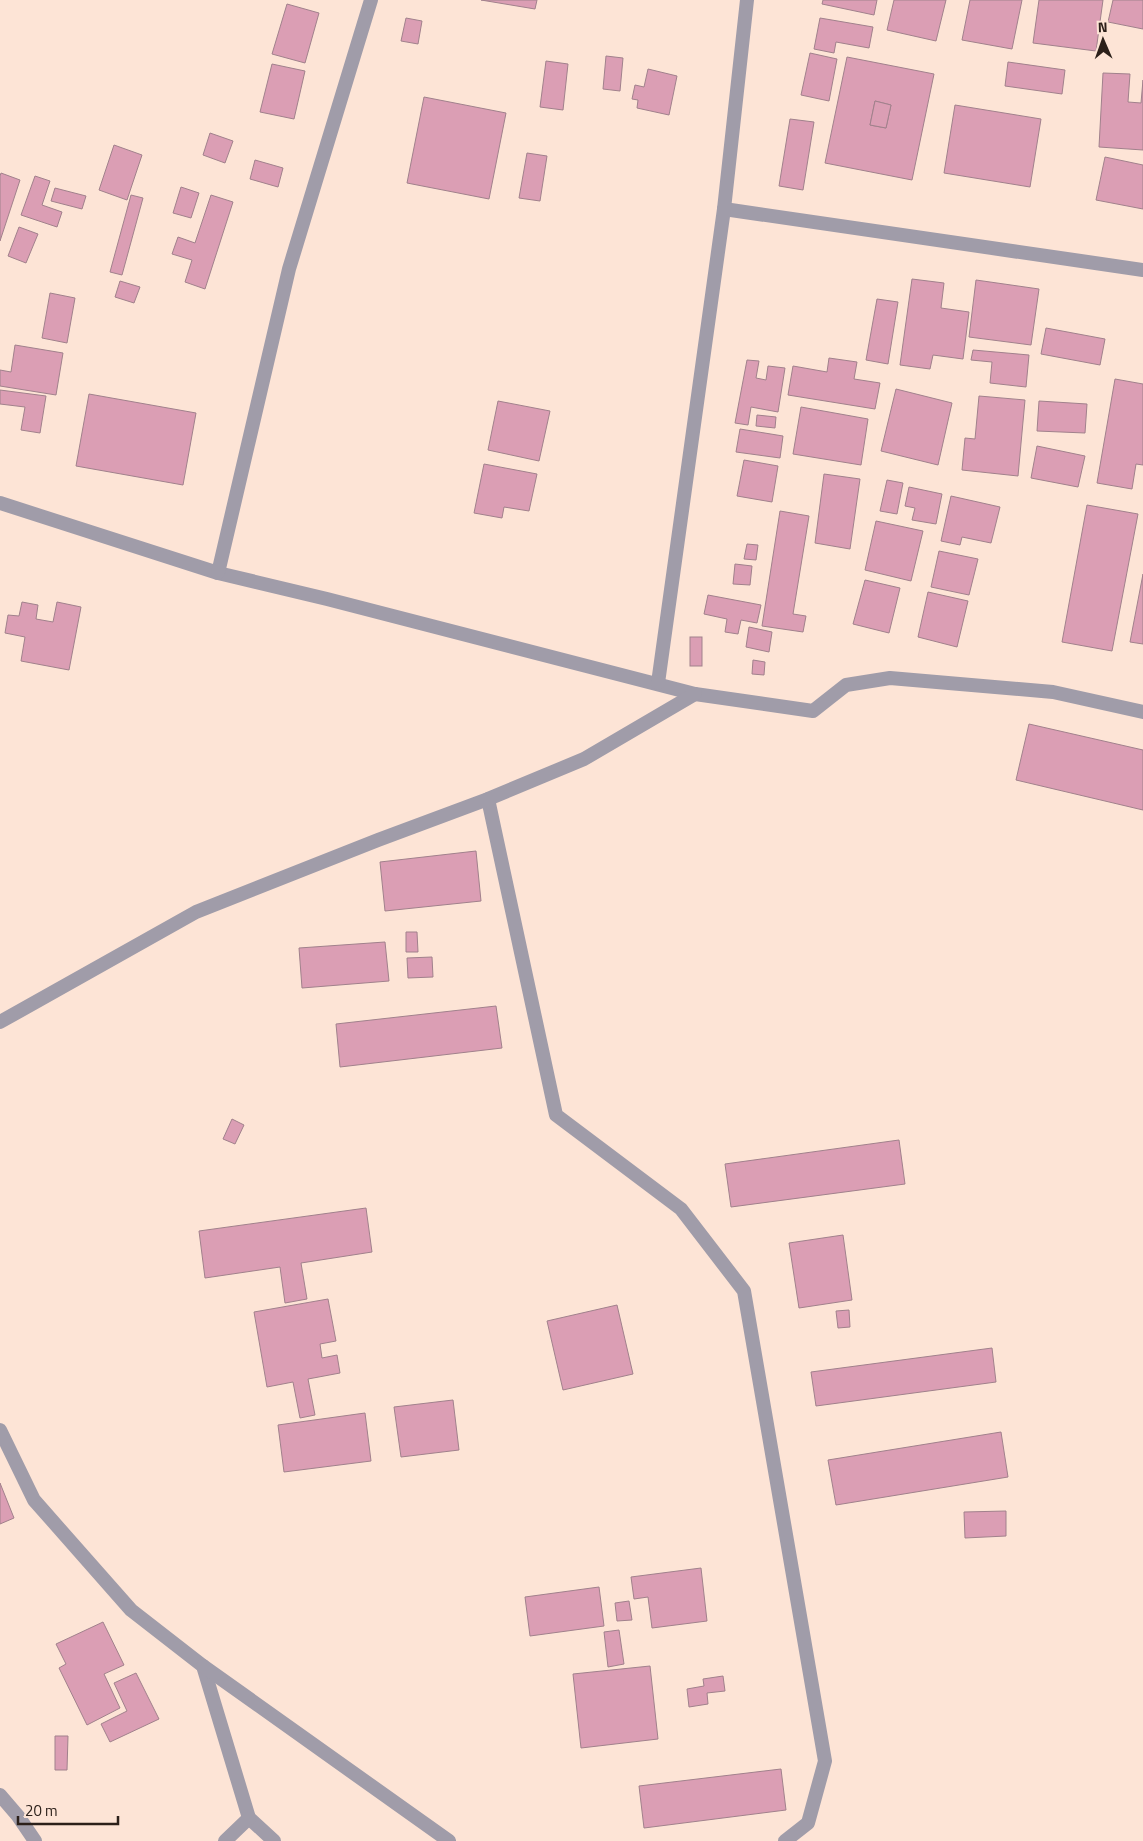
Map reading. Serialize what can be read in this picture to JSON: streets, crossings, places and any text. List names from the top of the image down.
{
  "scale_bar": "20 m",
  "north": "top"
}
